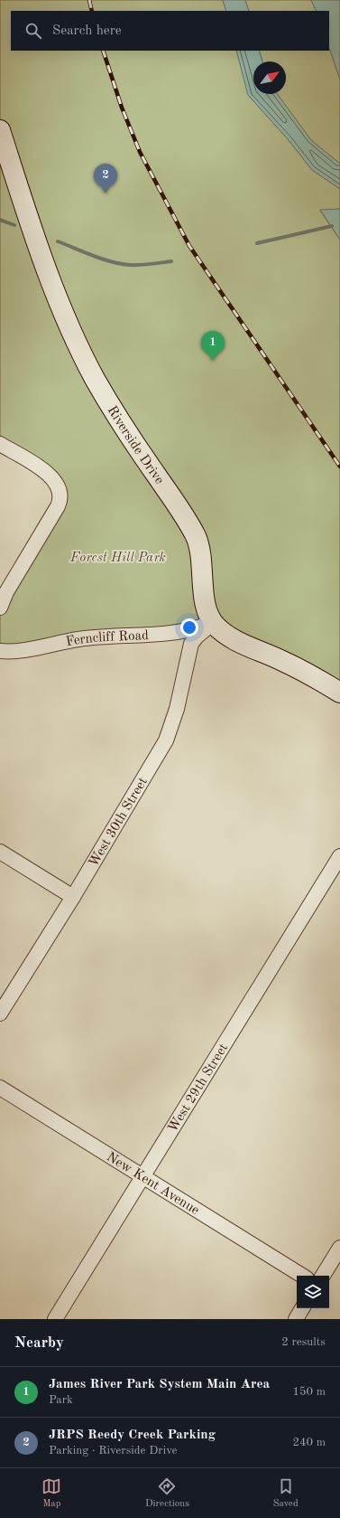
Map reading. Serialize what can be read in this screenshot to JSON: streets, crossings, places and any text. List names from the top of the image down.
{
  "streets": {
    "street": [
      "Riverside Drive",
      "Ferncliff Road",
      "West 30th Street",
      "West 29th Street",
      "New Kent Avenue"
    ]
  },
  "crossings": [
    ["Riverside Drive", "Ferncliff Road"],
    ["Riverside Drive", "West 30th Street"],
    ["Ferncliff Road", "West 30th Street"],
    ["West 29th Street", "New Kent Avenue"]
  ],
  "parks": ["Forest Hill Park"],
  "north": "top right",
  "page": {
    "search": "Search here",
    "pins": ["2", "1"],
    "heading": ["Nearby", "2 results"],
    "list": [
      {
        "mark": "1",
        "name": "James River Park System Main Area",
        "note": "Park",
        "value": "150 m"
      },
      {
        "mark": "2",
        "name": "JRPS Reedy Creek Parking",
        "note": "Parking · Riverside Drive",
        "value": "240 m"
      }
    ],
    "nav": ["Map", "Directions", "Saved"]
  }
}
